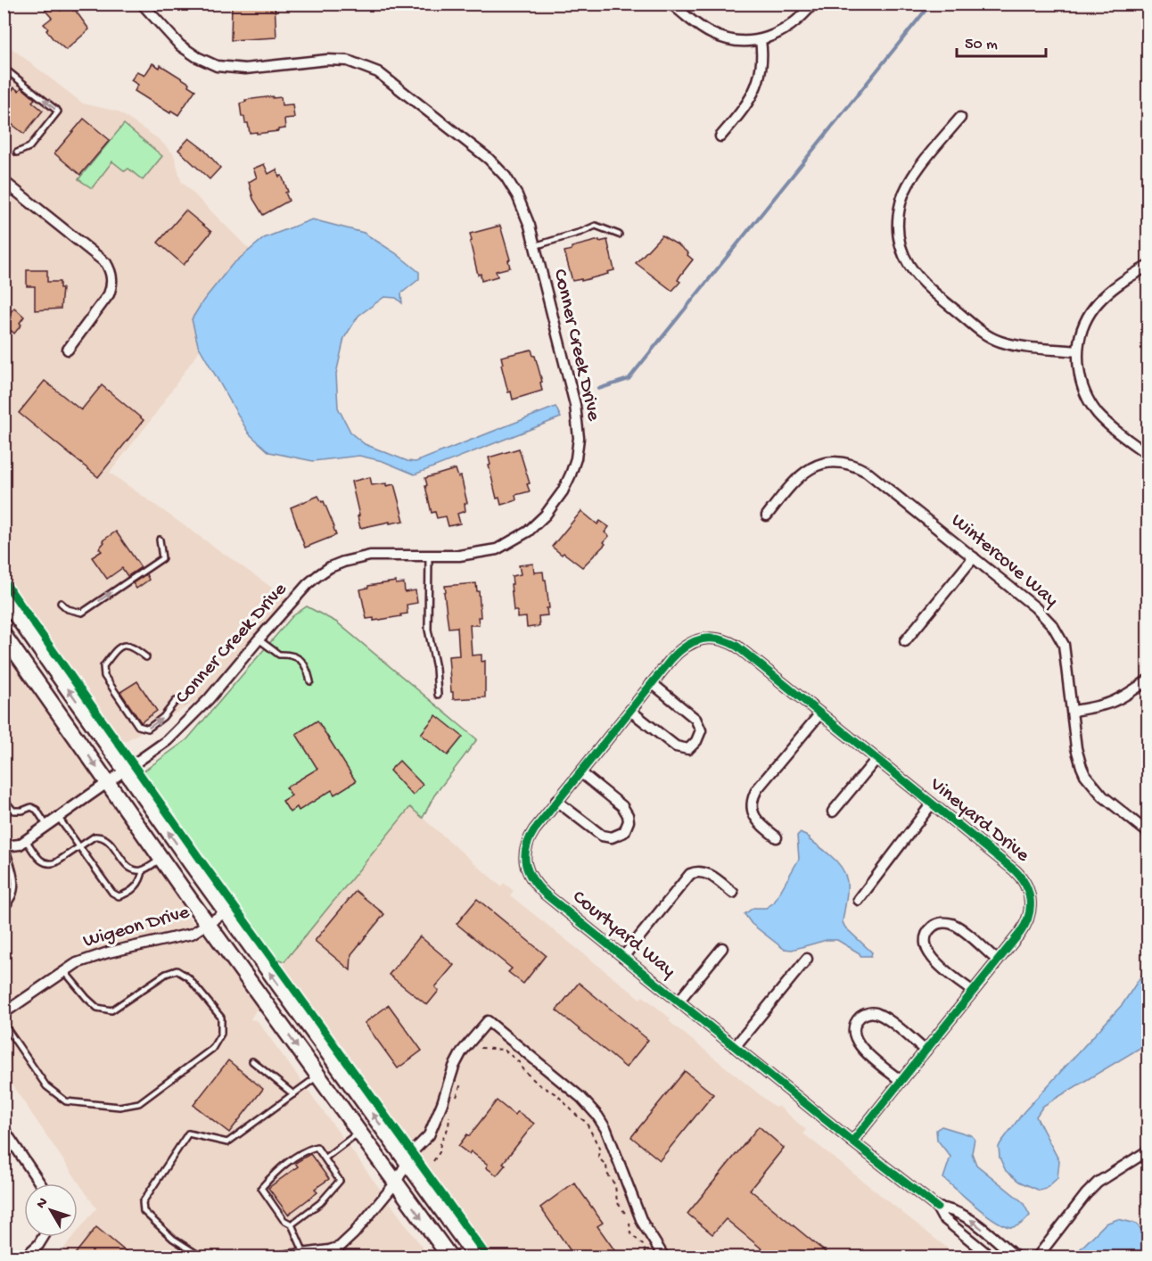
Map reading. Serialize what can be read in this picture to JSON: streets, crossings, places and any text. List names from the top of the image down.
{
  "streets": {
    "street": [
      "Conner Creek Drive",
      "Wintercove Way",
      "Vineyard Drive",
      "Wigeon Drive",
      "Courtyard Way"
    ]
  },
  "crossings": [
    ["Vineyard Drive", "Courtyard Way"]
  ],
  "scale_bar": "50 m",
  "north": "top left"
}
